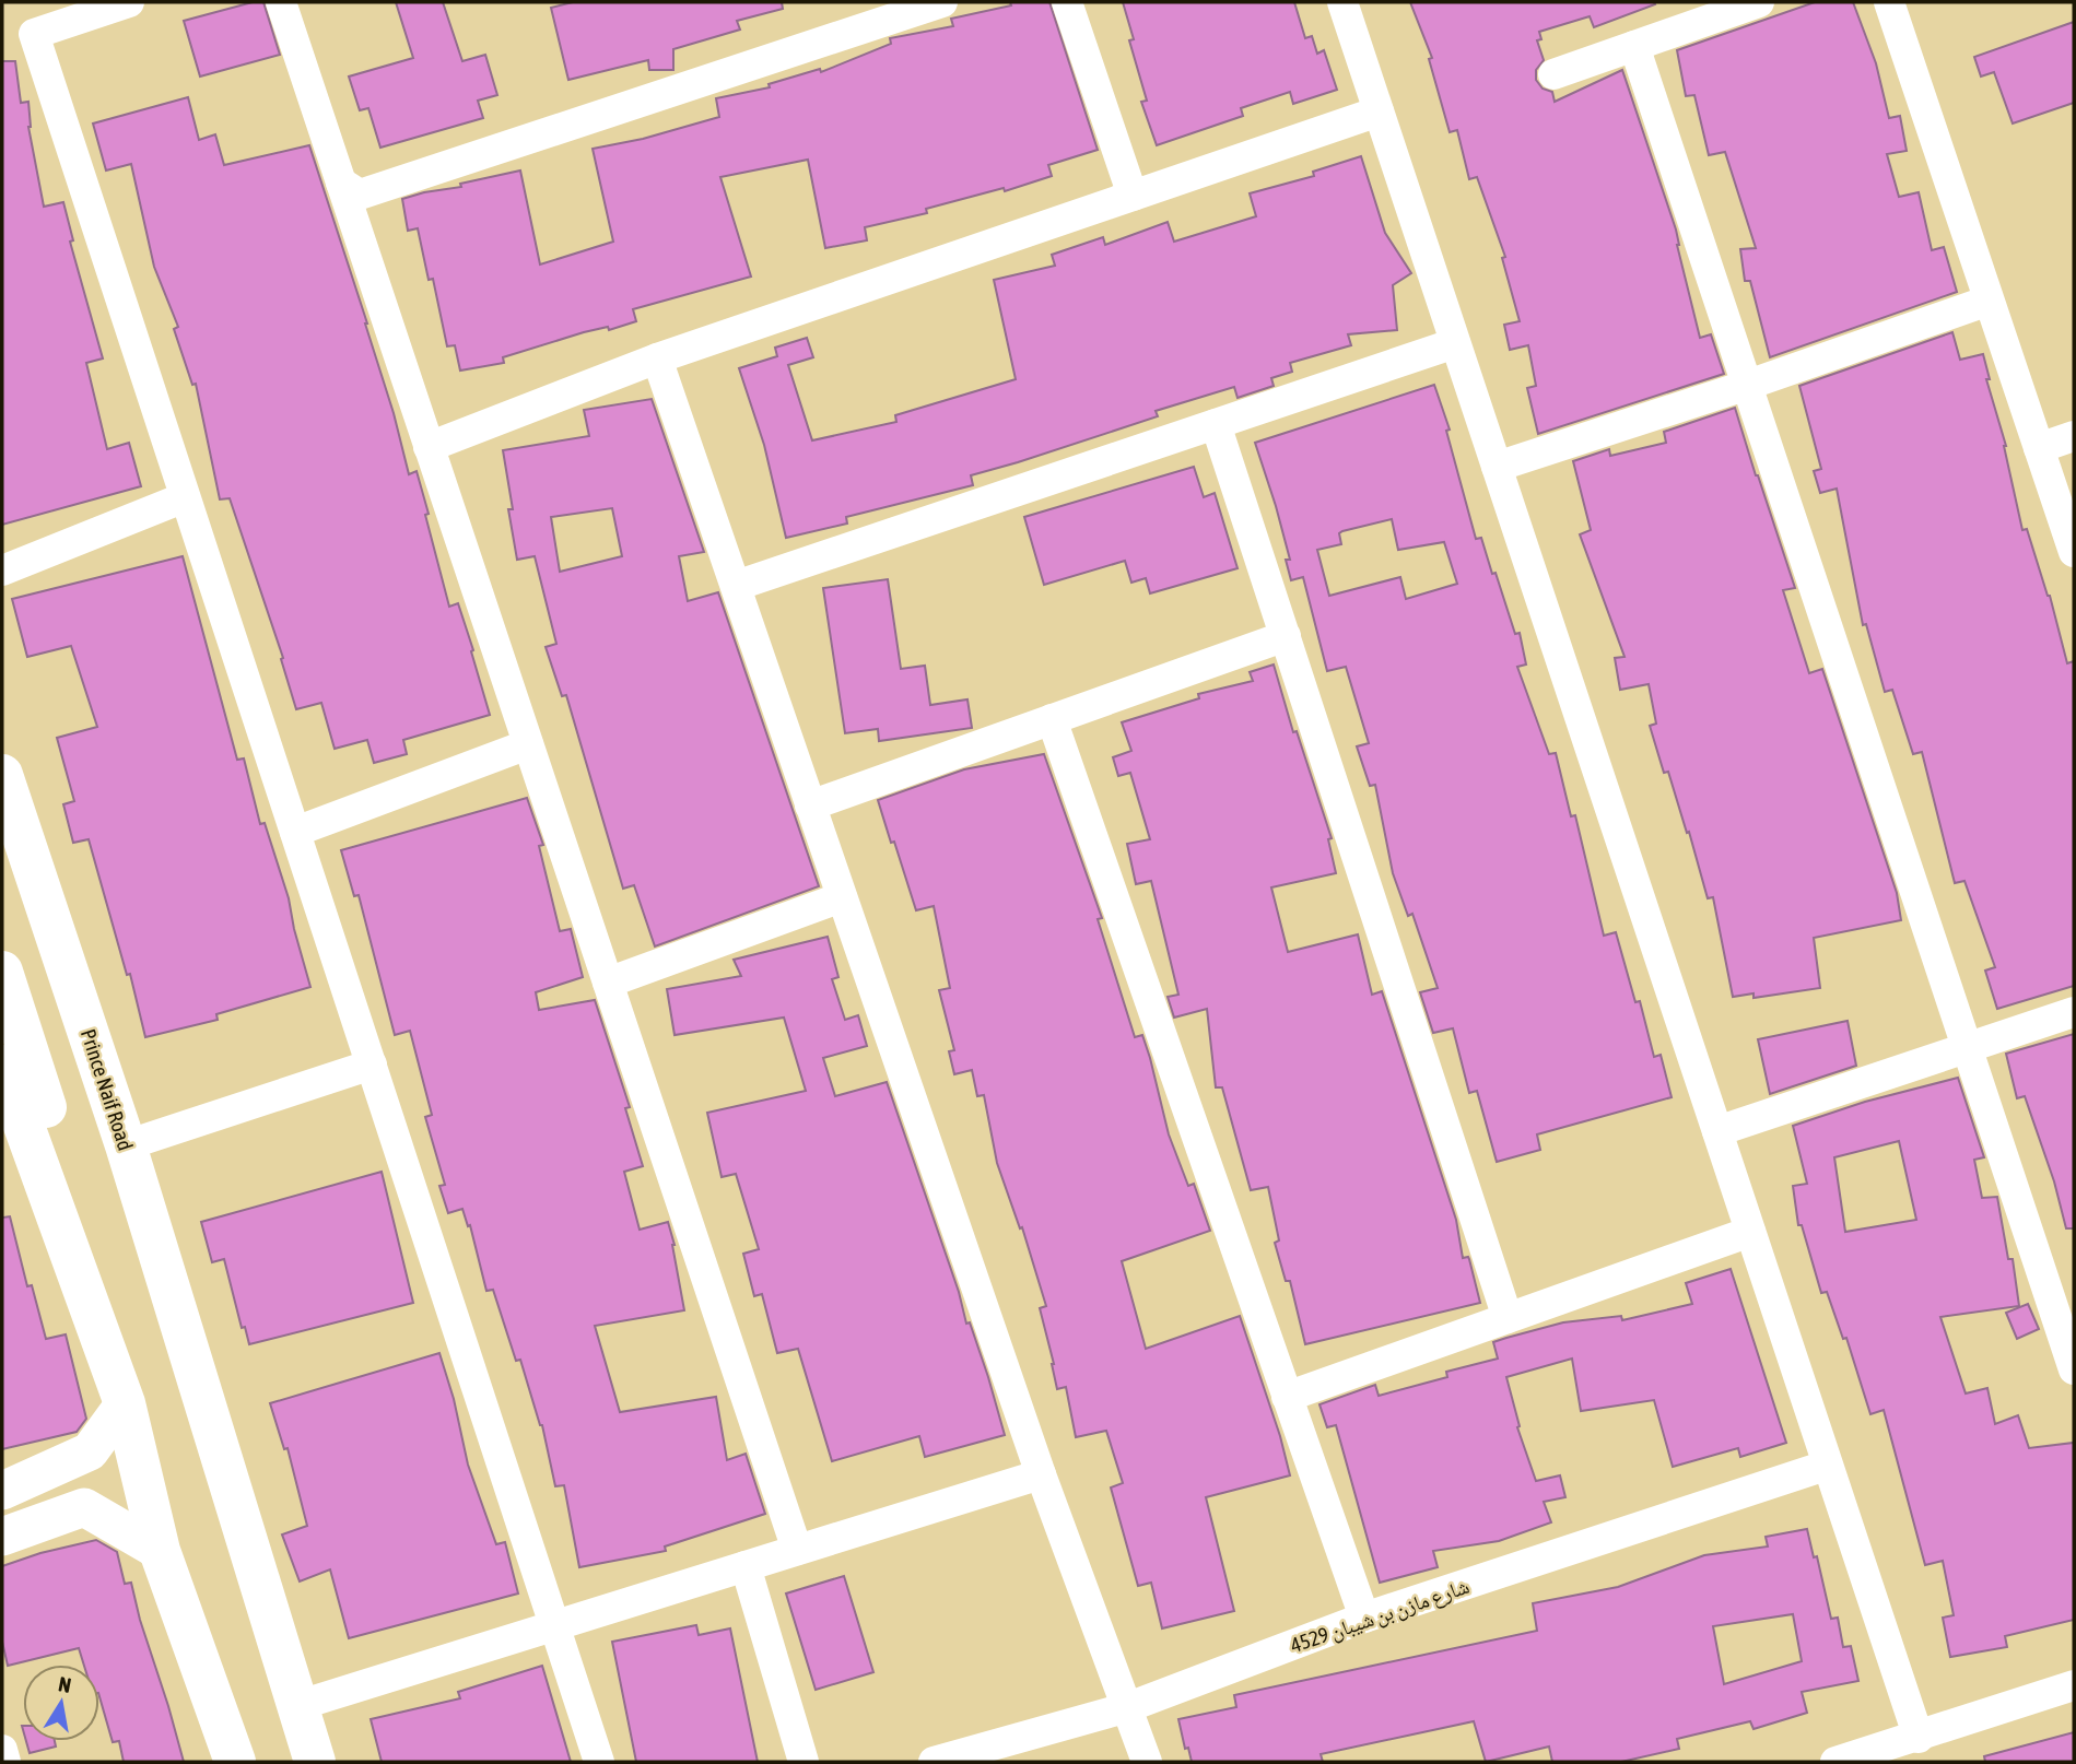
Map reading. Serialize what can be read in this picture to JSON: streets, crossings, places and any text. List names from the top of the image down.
{
  "streets": {
    "main road": ["Prince Naif Road"],
    "street": ["شارع مازن بن شيبان 4529"]
  },
  "north": "top"
}
